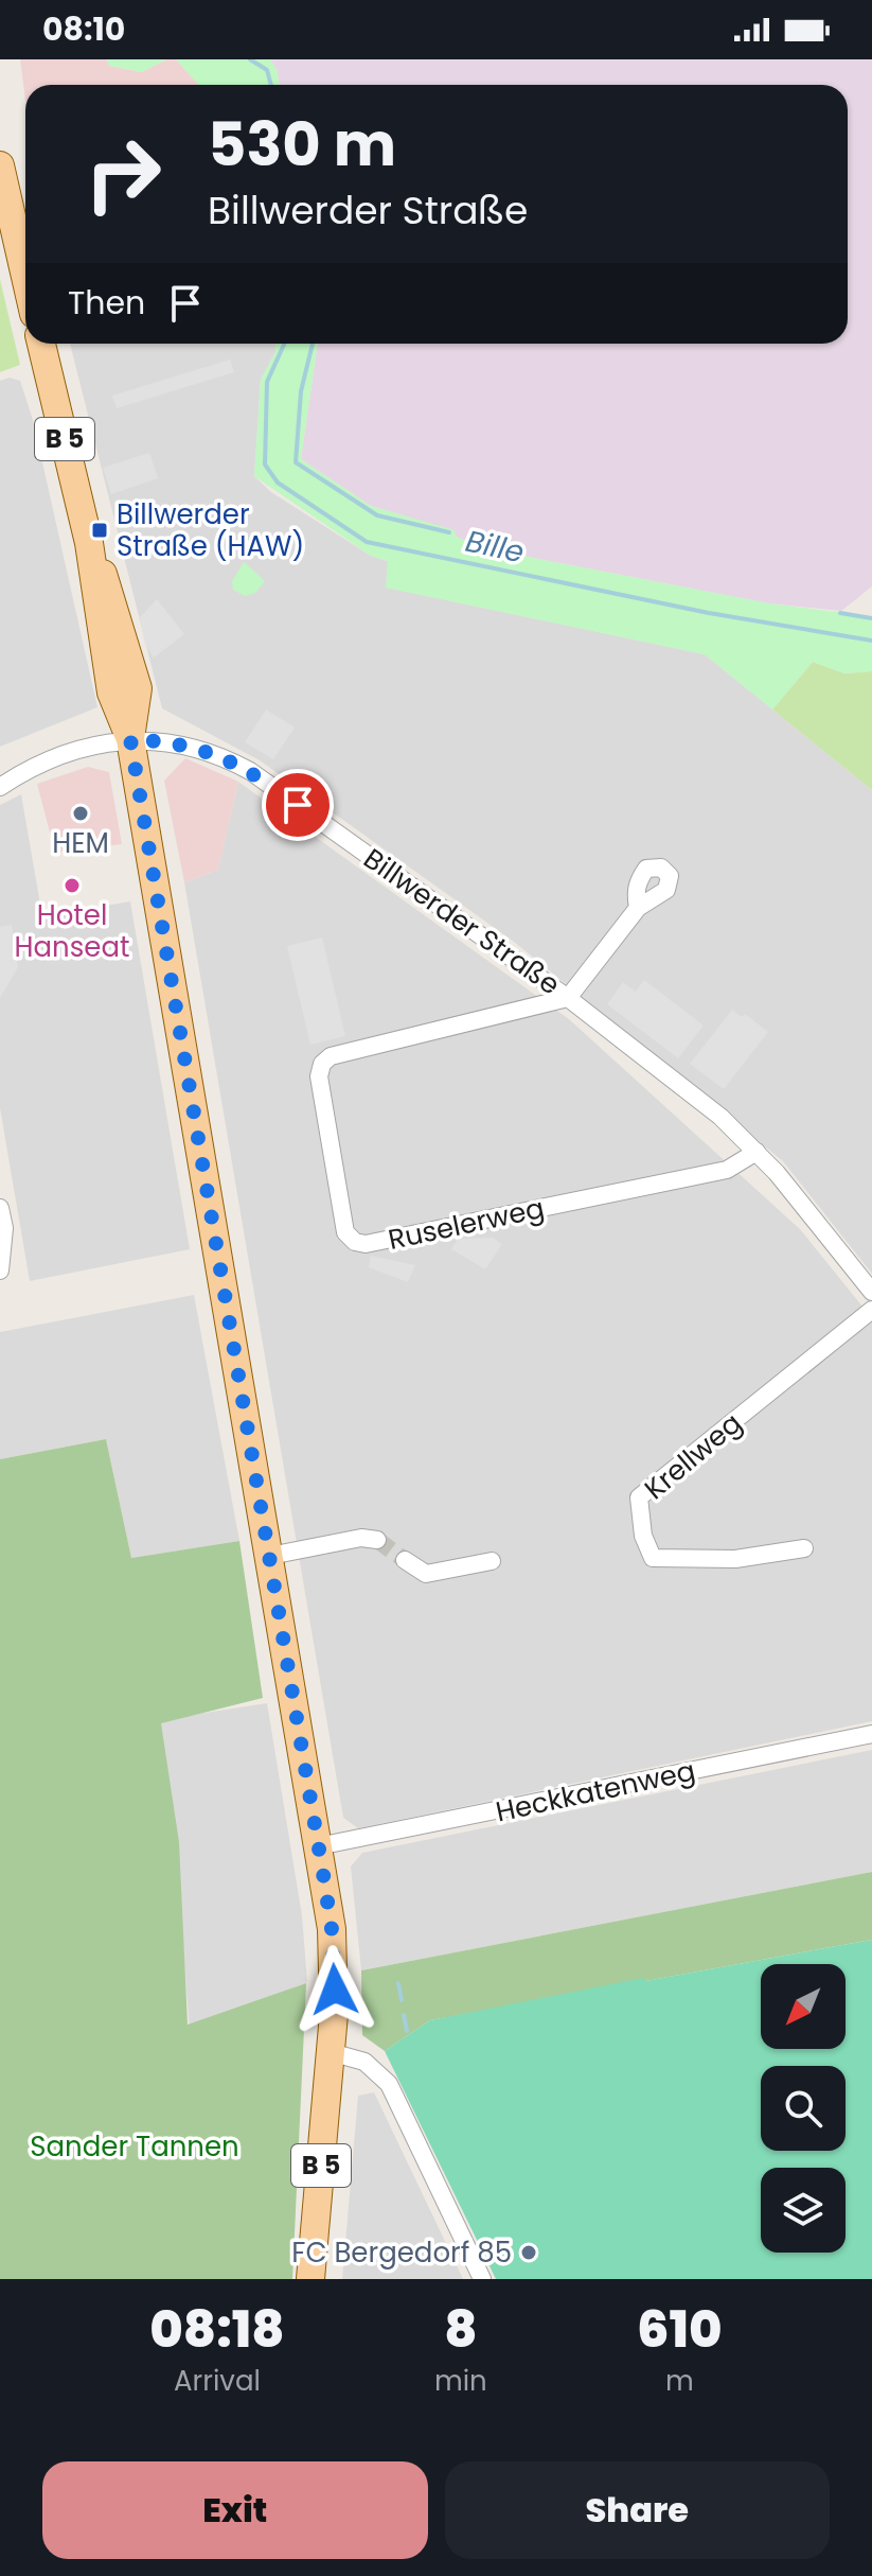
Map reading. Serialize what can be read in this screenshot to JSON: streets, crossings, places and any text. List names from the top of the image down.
{
  "streets": {
    "main road": ["B 5"],
    "street": [
      "Billwerder Straße",
      "Ruselerweg",
      "Krellweg",
      "Heckkatenweg"
    ]
  },
  "crossings": [
    ["B 5", "Billwerder Straße"],
    ["B 5", "Heckkatenweg"],
    ["Billwerder Straße", "Ruselerweg"]
  ],
  "water": ["Bille"],
  "parks": ["Sander Tannen"],
  "places": {
    "transit": ["Billwerder Straße (HAW)"],
    "other": ["HEM", "Hotel Hanseat", "FC Bergedorf 85"]
  },
  "north": "bottom left",
  "page": {
    "status": "08:10",
    "turn": ["530 m", "Billwerder Straße"],
    "then": "Then",
    "eta": [
      "08:18",
      "Arrival",
      "8",
      "min",
      "610",
      "m"
    ],
    "buttons": ["Exit", "Share"]
  }
}
